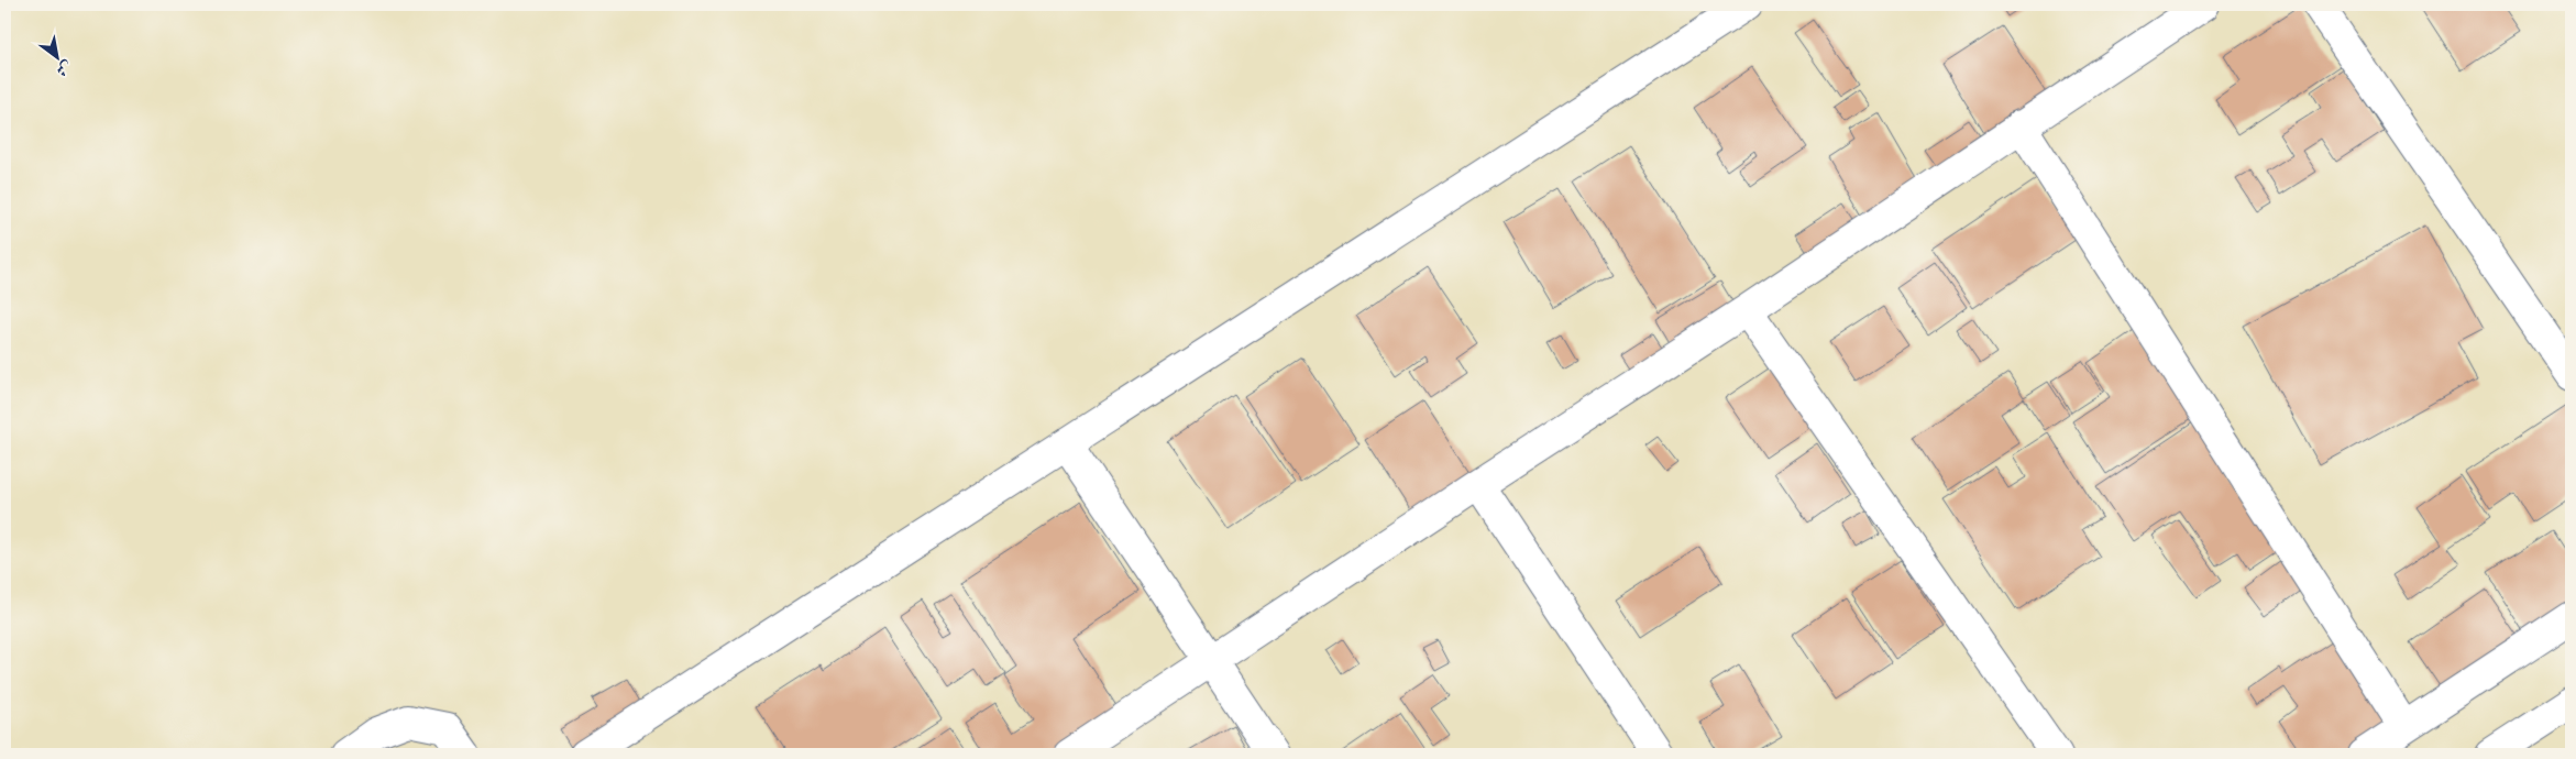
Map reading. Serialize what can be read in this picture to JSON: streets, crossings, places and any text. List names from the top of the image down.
{
  "north": "bottom right"
}
